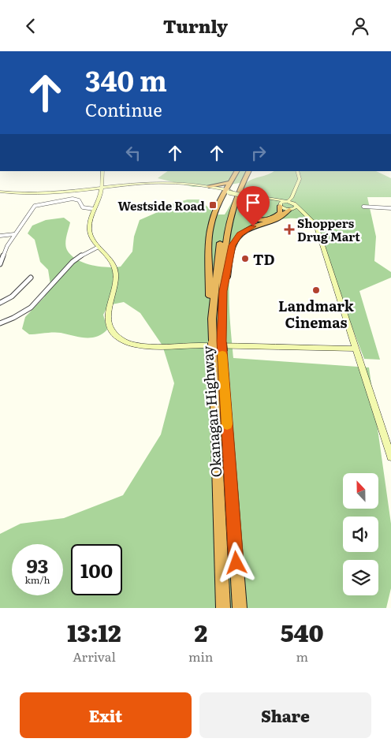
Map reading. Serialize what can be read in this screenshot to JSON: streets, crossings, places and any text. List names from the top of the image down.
{
  "streets": {
    "highway": ["Okanagan Highway"]
  },
  "places": {
    "transit": ["Westside Road"],
    "health": ["Shoppers Drug Mart"],
    "other": ["TD", "Landmark Cinemas"]
  },
  "north": "top",
  "page": {
    "header": "Turnly",
    "turn": ["340 m", "Continue"],
    "speed": "93 km/h",
    "limit": "100",
    "eta": [
      "13:12",
      "Arrival",
      "2",
      "min",
      "540",
      "m"
    ],
    "buttons": ["Exit", "Share"]
  }
}
